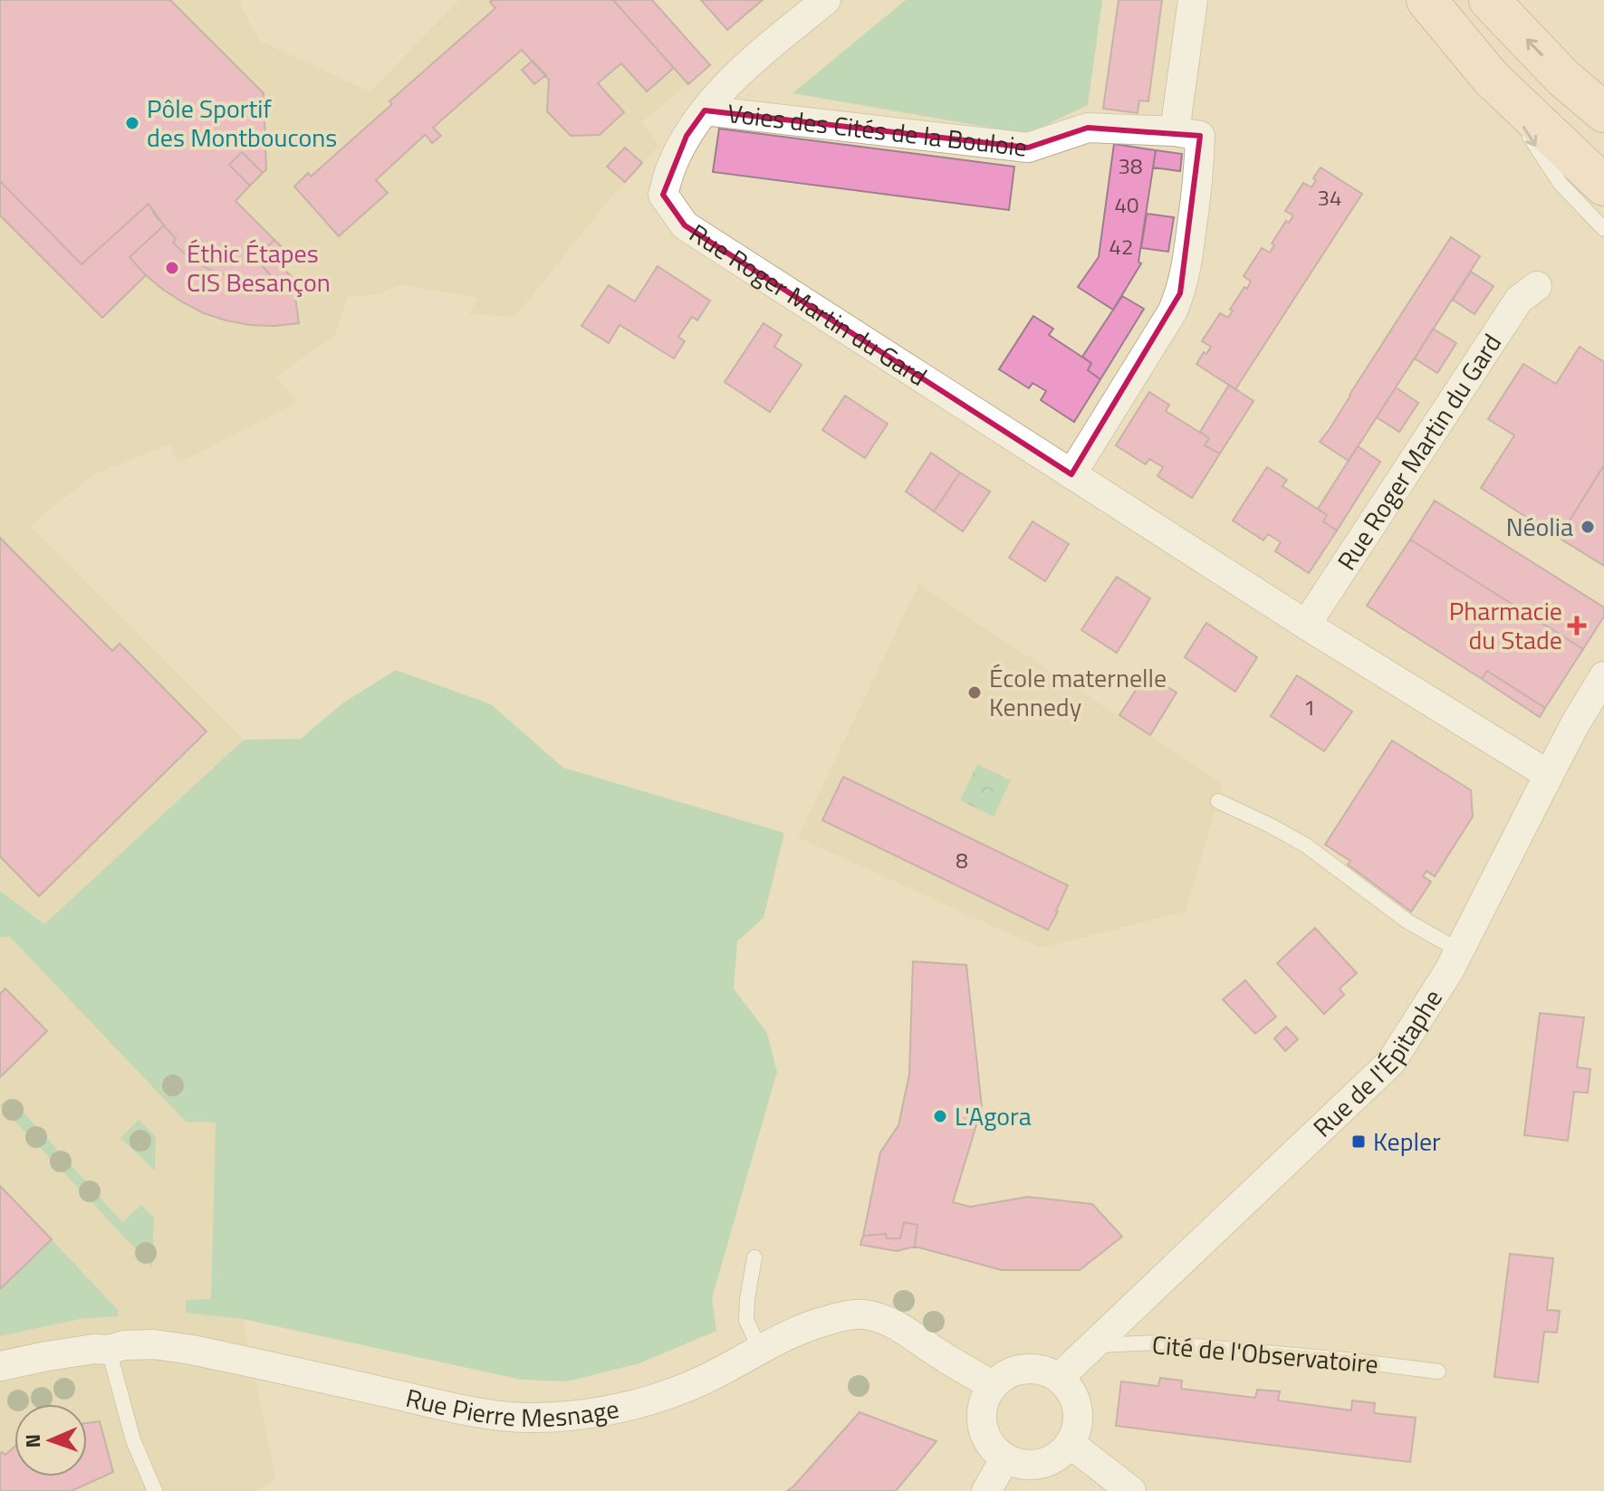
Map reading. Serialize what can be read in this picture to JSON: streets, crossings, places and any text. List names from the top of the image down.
{
  "streets": {
    "street": [
      "Voies des Cités de la Bouloie",
      "Rue Roger Martin du Gard",
      "Rue de l'Épitaphe",
      "Rue Pierre Mesnage"
    ],
    "lane": ["Cité de l'Observatoire"]
  },
  "crossings": [
    ["Voies des Cités de la Bouloie", "Rue Roger Martin du Gard"],
    ["Rue Roger Martin du Gard", "Rue de l'Épitaphe"],
    ["Rue de l'Épitaphe", "Cité de l'Observatoire"],
    ["Rue de l'Épitaphe", "Rue Pierre Mesnage"]
  ],
  "places": {
    "other": [
      "Pôle Sportif des Montboucons",
      "Éthic Étapes CIS Besançon",
      "Néolia",
      "École maternelle Kennedy",
      "L'Agora"
    ],
    "health": ["Pharmacie du Stade"],
    "transit": ["Kepler"]
  },
  "house_numbers": [
    "38",
    "34",
    "40",
    "42",
    "1",
    "8"
  ],
  "north": "left"
}
